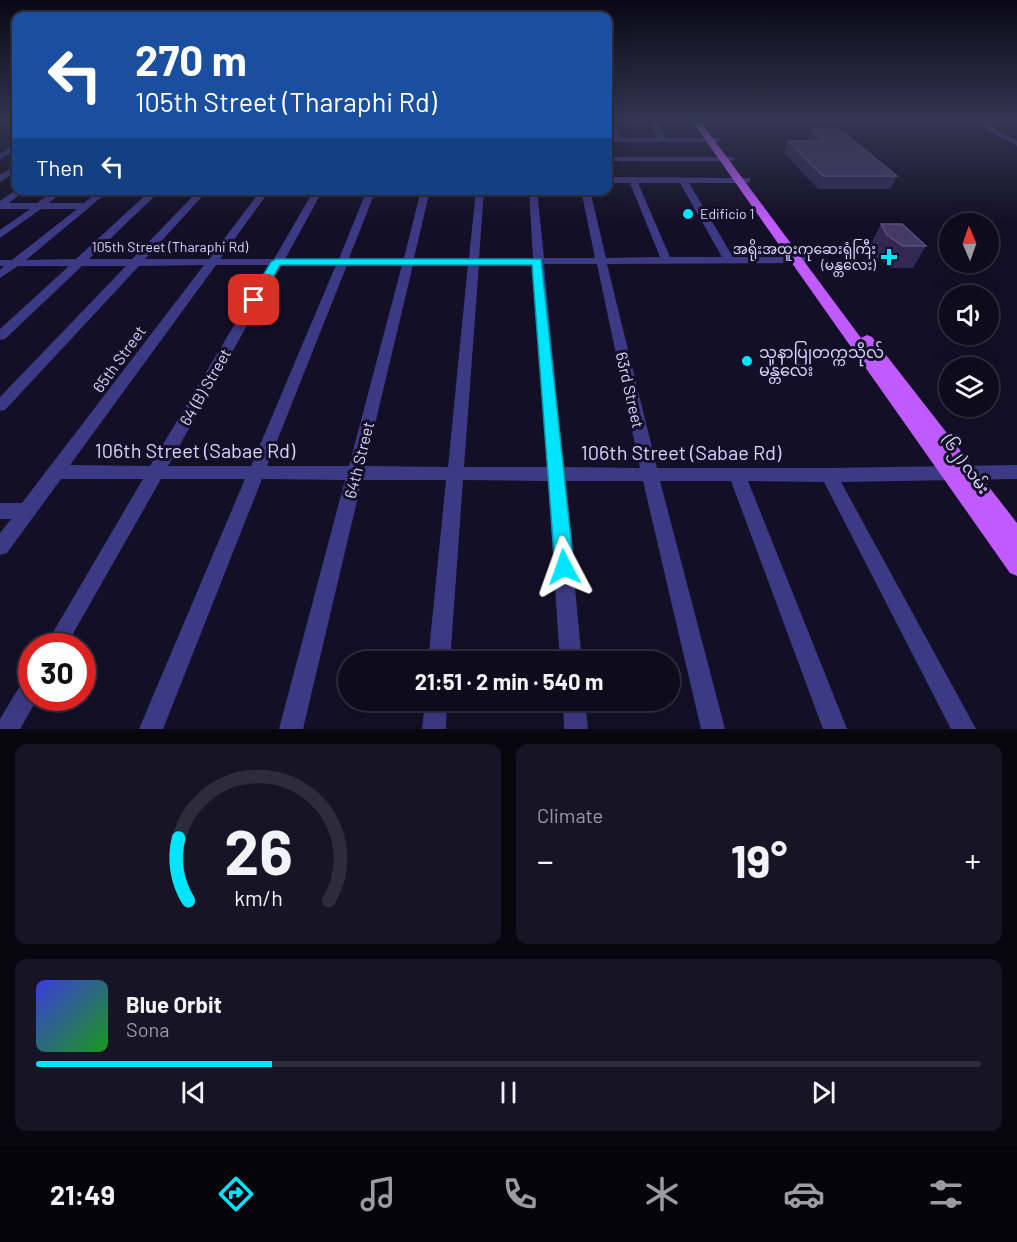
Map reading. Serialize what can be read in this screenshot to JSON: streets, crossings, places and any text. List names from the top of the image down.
{
  "streets": {
    "main road": ["(၆၂) လမ်း"],
    "street": [
      "105th Street (Tharaphi Rd)",
      "65th Street",
      "64 (B) Street",
      "63rd Street",
      "106th Street (Sabae Rd)",
      "64th Street"
    ]
  },
  "crossings": [
    ["105th Street (Tharaphi Rd)", "65th Street"],
    ["105th Street (Tharaphi Rd)", "64 (B) Street"],
    ["105th Street (Tharaphi Rd)", "63rd Street"],
    ["105th Street (Tharaphi Rd)", "64th Street"],
    ["105th Street (Tharaphi Rd)", "(၆၂) လမ်း"],
    ["65th Street", "106th Street (Sabae Rd)"],
    ["64 (B) Street", "106th Street (Sabae Rd)"],
    ["63rd Street", "106th Street (Sabae Rd)"],
    ["106th Street (Sabae Rd)", "64th Street"],
    ["106th Street (Sabae Rd)", "(၆၂) လမ်း"]
  ],
  "places": {
    "other": ["Edificio 1", "သူနာပြုတက္ကသိုလ် မန္တလေး"],
    "health": ["အရိုးအထူးကုဆေးရုံကြီး (မန္တလေး)"]
  },
  "north": "top",
  "page": {
    "turn": ["270 m", "105th Street (Tharaphi Rd)"],
    "then": "Then",
    "limit": "30",
    "trip": "21:51 · 2 min · 540 m",
    "tile": "Climate",
    "heat": ["−", "19°", "+"],
    "song": ["Blue Orbit", "Sona"],
    "tabs": "21:49",
    "gauge": ["26", "km/h"]
  }
}
